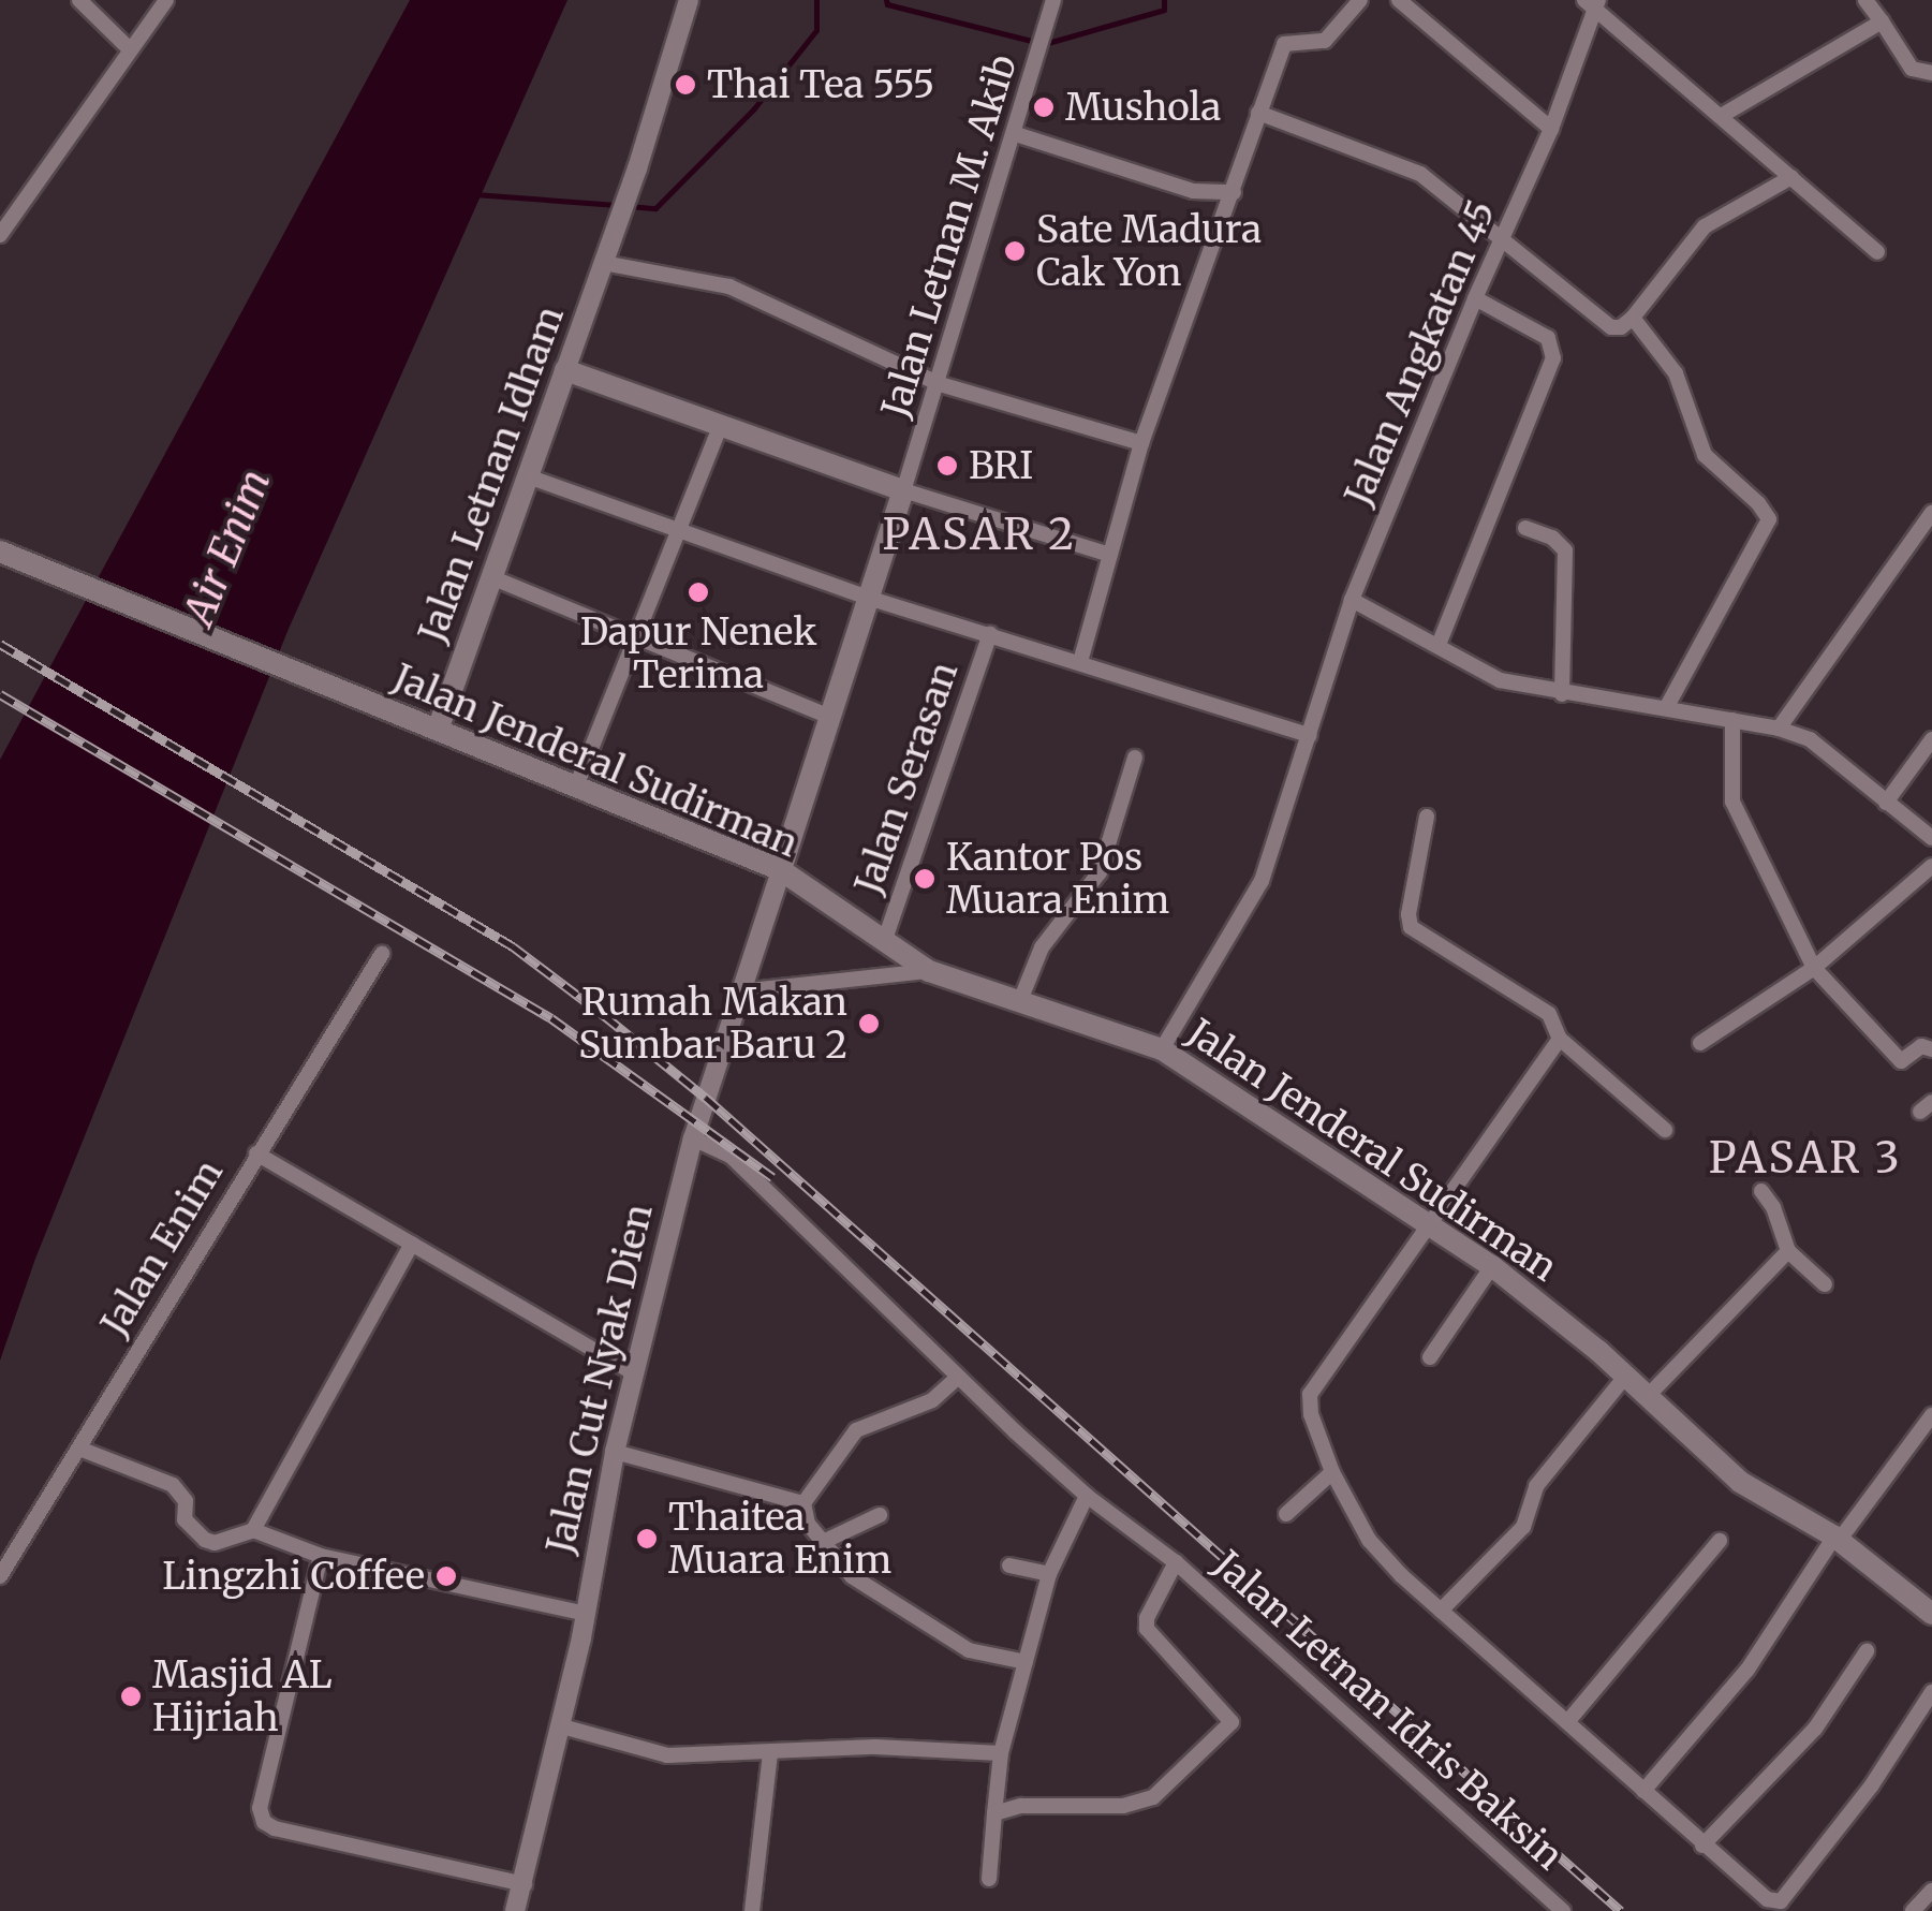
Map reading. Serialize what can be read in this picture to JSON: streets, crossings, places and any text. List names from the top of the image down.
{
  "streets": {
    "main road": ["Jalan Letnan Idham", "Jalan Jenderal Sudirman"],
    "street": [
      "Jalan Letnan M. Akib",
      "Jalan Angkatan 45",
      "Jalan Serasan",
      "Jalan Enim",
      "Jalan Cut Nyak Dien",
      "Jalan Letnan Idris Baksin"
    ]
  },
  "crossings": [
    ["Jalan Angkatan 45", "Jalan Jenderal Sudirman"],
    ["Jalan Letnan Idham", "Jalan Jenderal Sudirman"],
    ["Jalan Jenderal Sudirman", "Jalan Serasan"],
    ["Jalan Jenderal Sudirman", "Jalan Cut Nyak Dien"]
  ],
  "districts": ["PASAR 2", "PASAR 3"],
  "water": ["Air Enim"],
  "places": [
    "Thai Tea 555",
    "Mushola",
    "Sate Madura Cak Yon",
    "BRI",
    "Dapur Nenek Terima",
    "Kantor Pos Muara Enim",
    "Rumah Makan Sumbar Baru 2",
    "Thaitea Muara Enim",
    "Lingzhi Coffee",
    "Masjid AL Hijriah"
  ]
}
